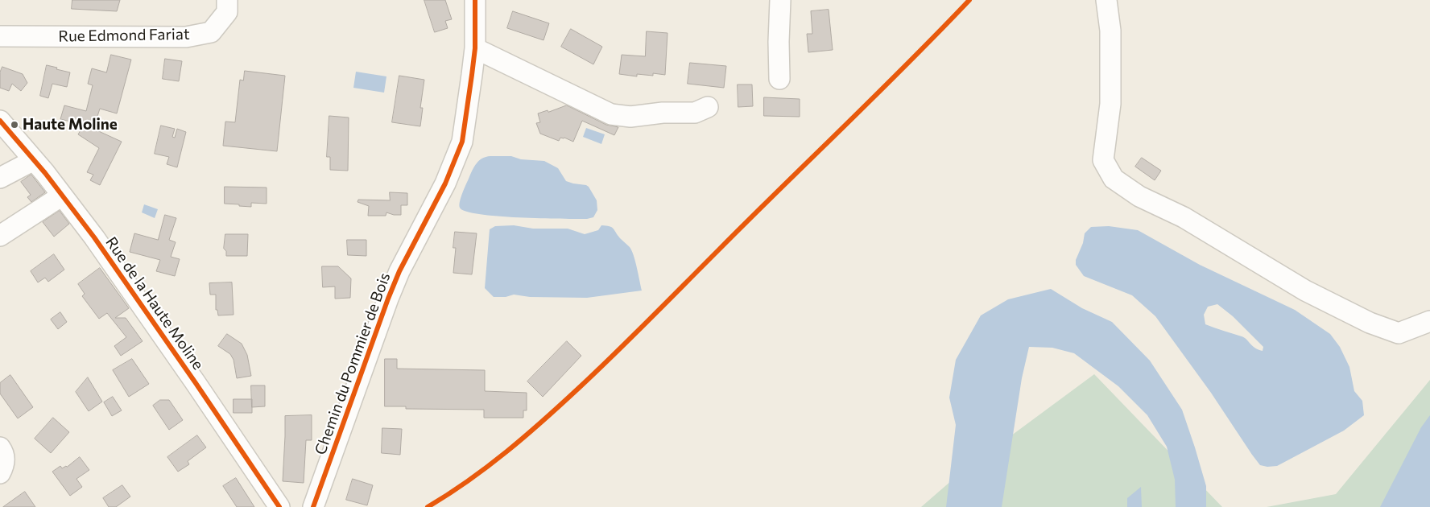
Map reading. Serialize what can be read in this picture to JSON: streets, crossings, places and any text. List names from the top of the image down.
{
  "streets": {
    "street": ["Rue Edmond Fariat", "Rue de la Haute Moline", "Chemin du Pommier de Bois"]
  },
  "places": ["Haute Moline"]
}
